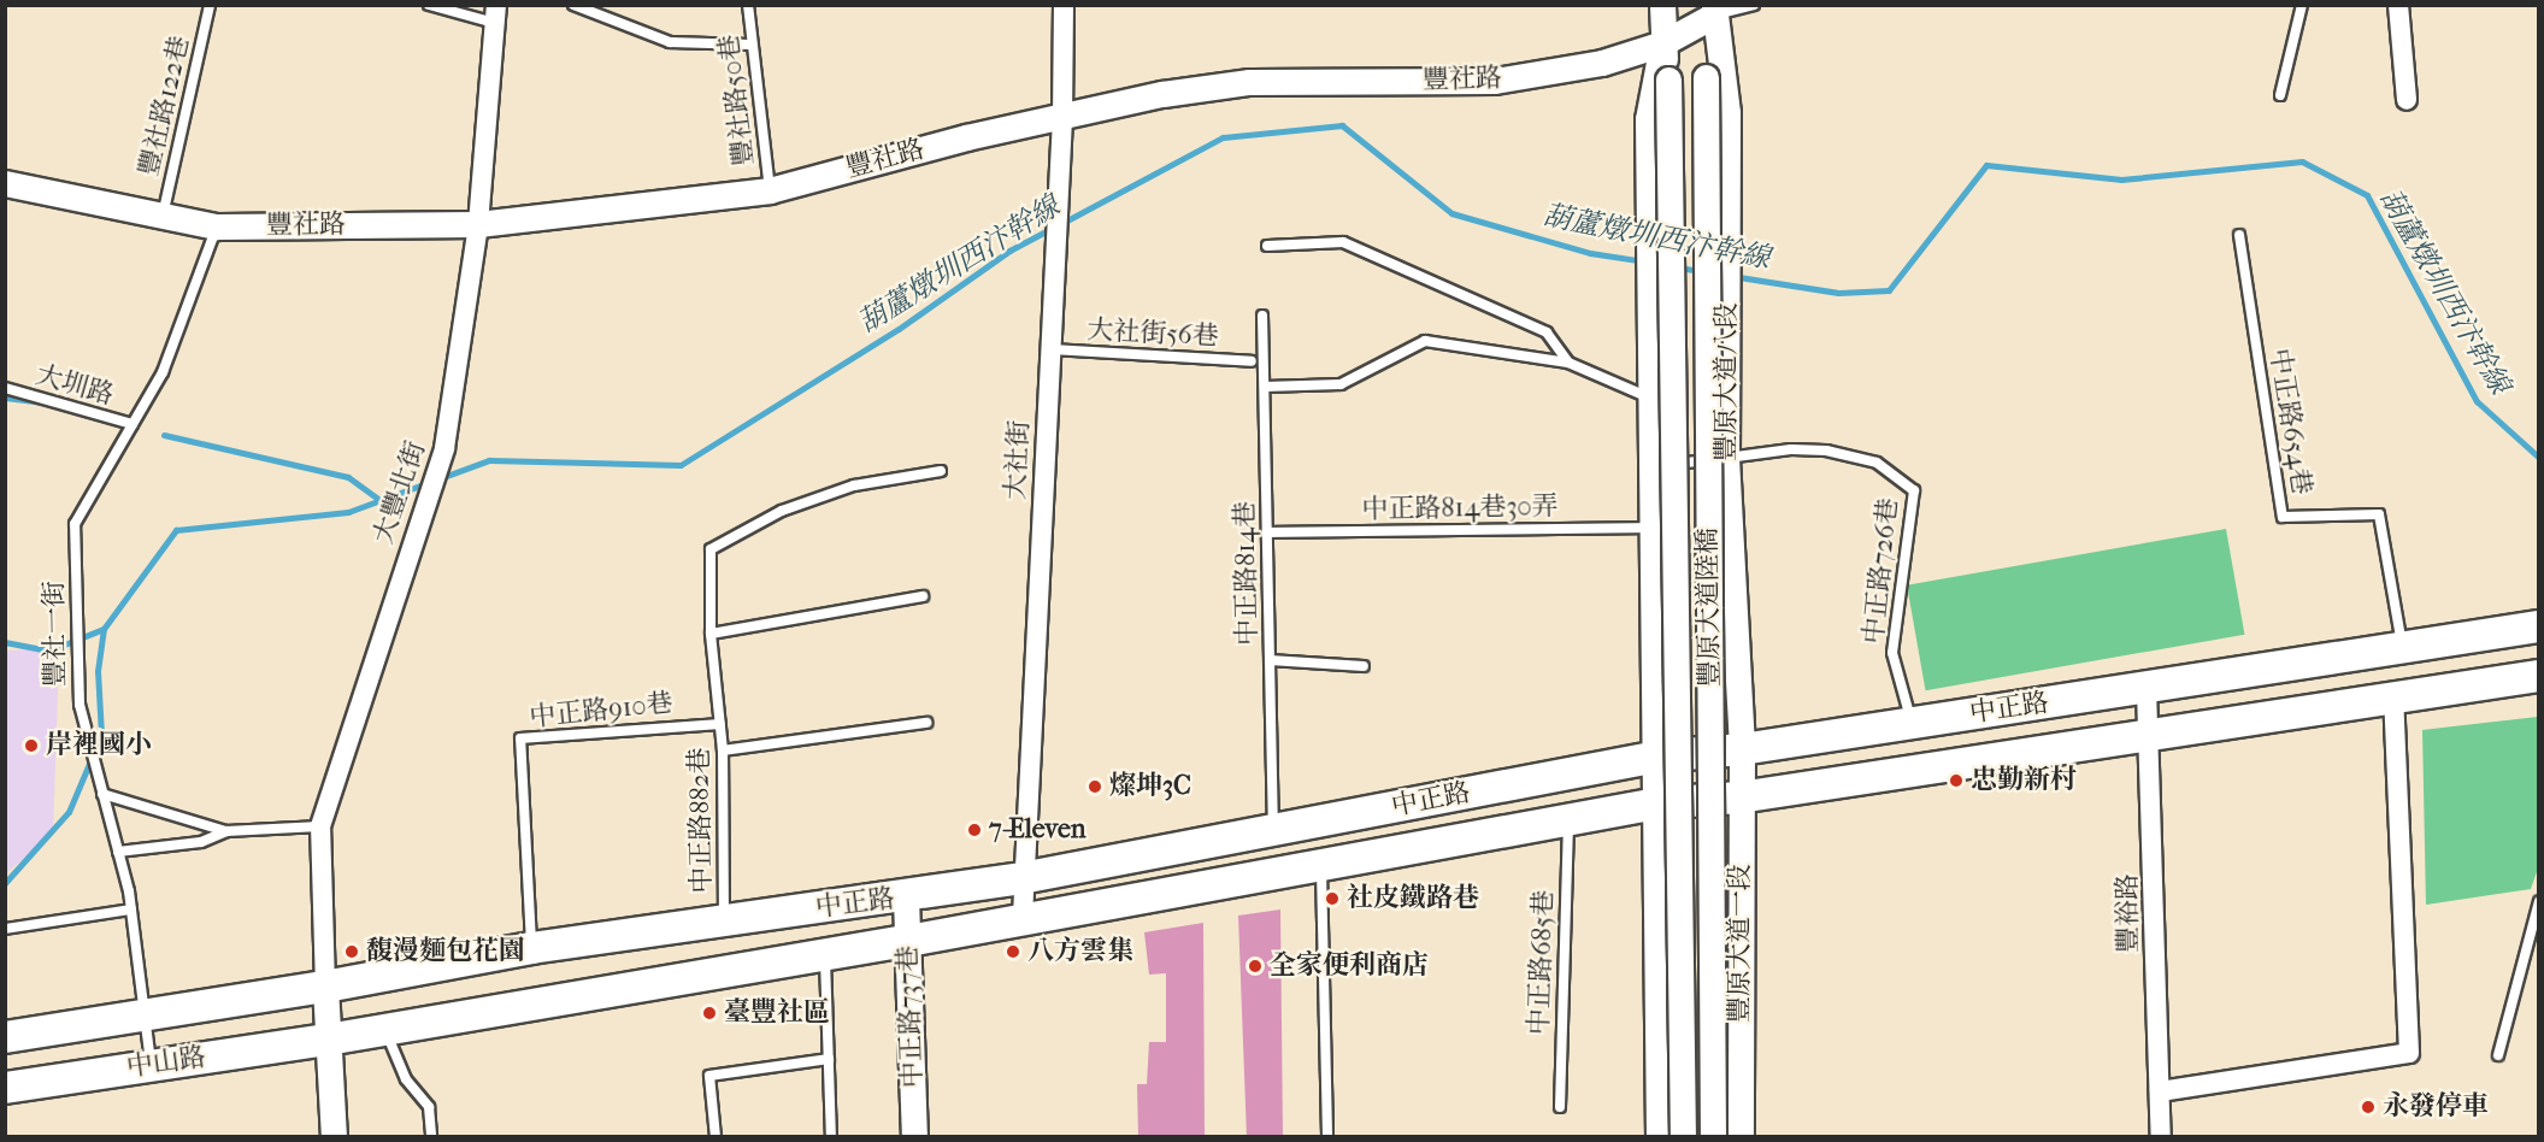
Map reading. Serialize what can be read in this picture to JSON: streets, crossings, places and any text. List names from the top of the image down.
{
  "streets": {
    "main road": ["中正路", "中山路"],
    "street": [
      "豐社路",
      "豐原大道八段",
      "大社街",
      "大豐北街",
      "豐原大道陸橋",
      "豐裕路",
      "豐原大道一段",
      "中正路737巷"
    ],
    "lane": [
      "豐社路50巷",
      "豐社路122巷",
      "大社街56巷",
      "大圳路",
      "中正路654巷",
      "中正路814巷30弄",
      "中正路726巷",
      "中正路814巷",
      "豐社一街",
      "中正路910巷",
      "中正路882巷",
      "中正路685巷"
    ]
  },
  "crossings": [
    ["豐社路", "豐社路50巷"],
    ["豐社路", "豐社路122巷"],
    ["豐社路", "豐原大道八段"],
    ["豐社路", "大社街"],
    ["豐社路", "大豐北街"],
    ["豐社路", "豐原大道陸橋"],
    ["豐社路", "豐社一街"],
    ["大社街56巷", "大社街"],
    ["豐原大道八段", "中正路726巷"],
    ["豐原大道八段", "豐原大道陸橋"],
    ["豐原大道八段", "中正路"],
    ["豐原大道八段", "豐原大道一段"],
    ["大圳路", "豐社一街"],
    ["中正路654巷", "中正路"],
    ["大社街", "中正路"],
    ["大豐北街", "中正路"],
    ["大豐北街", "中山路"],
    ["中正路814巷30弄", "中正路814巷"],
    ["中正路726巷", "中正路"],
    ["中正路814巷", "中正路"],
    ["豐社一街", "中山路"],
    ["中正路", "中正路910巷"],
    ["中正路", "中正路882巷"],
    ["中正路", "豐裕路"],
    ["中正路", "豐原大道一段"],
    ["中正路", "中正路685巷"],
    ["中正路", "中正路737巷"],
    ["中正路", "中山路"],
    ["中正路910巷", "中正路882巷"]
  ],
  "water": ["葫蘆燉圳西汴幹線"],
  "places": [
    "岸裡國小",
    "忠勤新村",
    "燦坤3C",
    "7-Eleven",
    "社皮鐵路巷",
    "馥漫麵包花園",
    "八方雲集",
    "全家便利商店",
    "臺豐社區",
    "永發停車"
  ]
}
